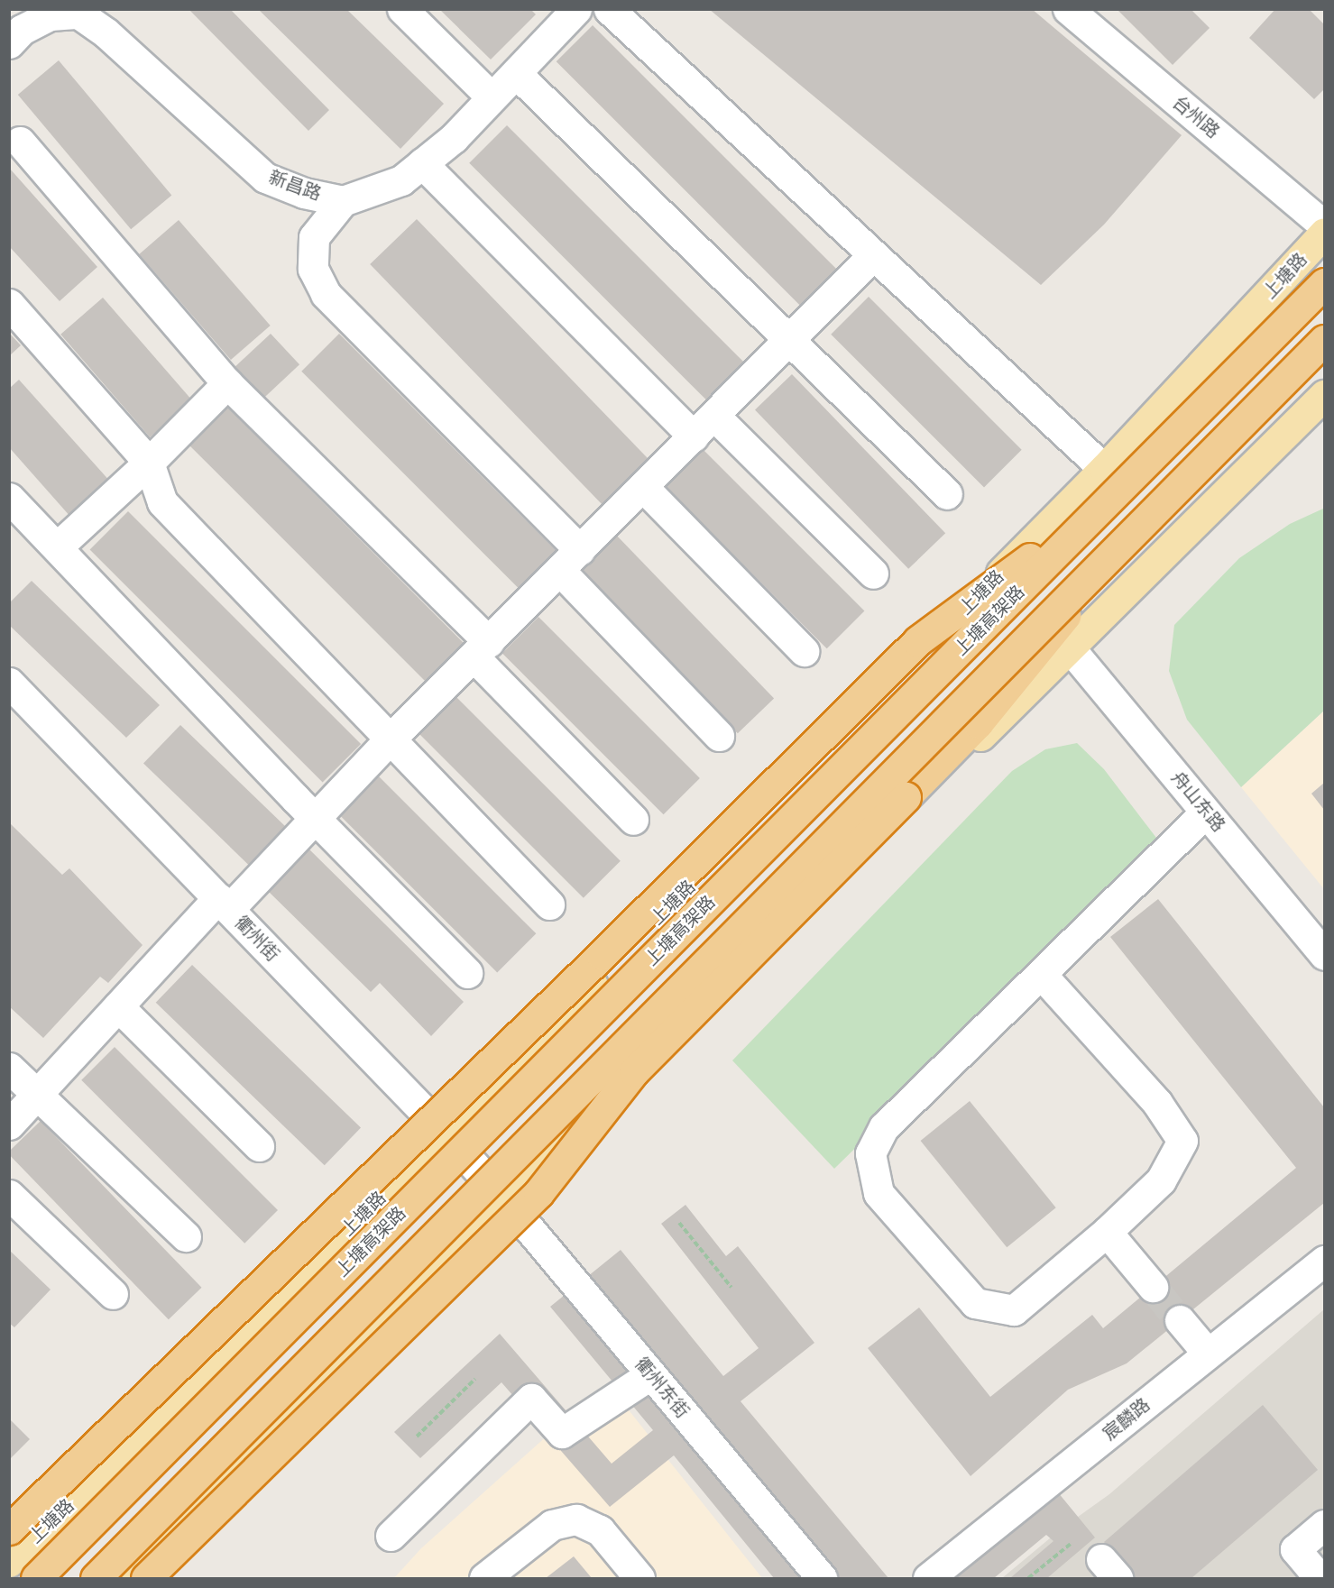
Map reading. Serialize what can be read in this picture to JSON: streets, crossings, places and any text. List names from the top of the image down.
{
  "streets": {
    "highway": ["上塘高架路"],
    "main road": ["上塘路"],
    "street": [
      "台州路",
      "新昌路",
      "舟山东路",
      "衢州街",
      "衢州东街",
      "宸麟路"
    ]
  },
  "crossings": [
    ["上塘路", "衢州街"],
    ["衢州街", "衢州东街"]
  ]
}
